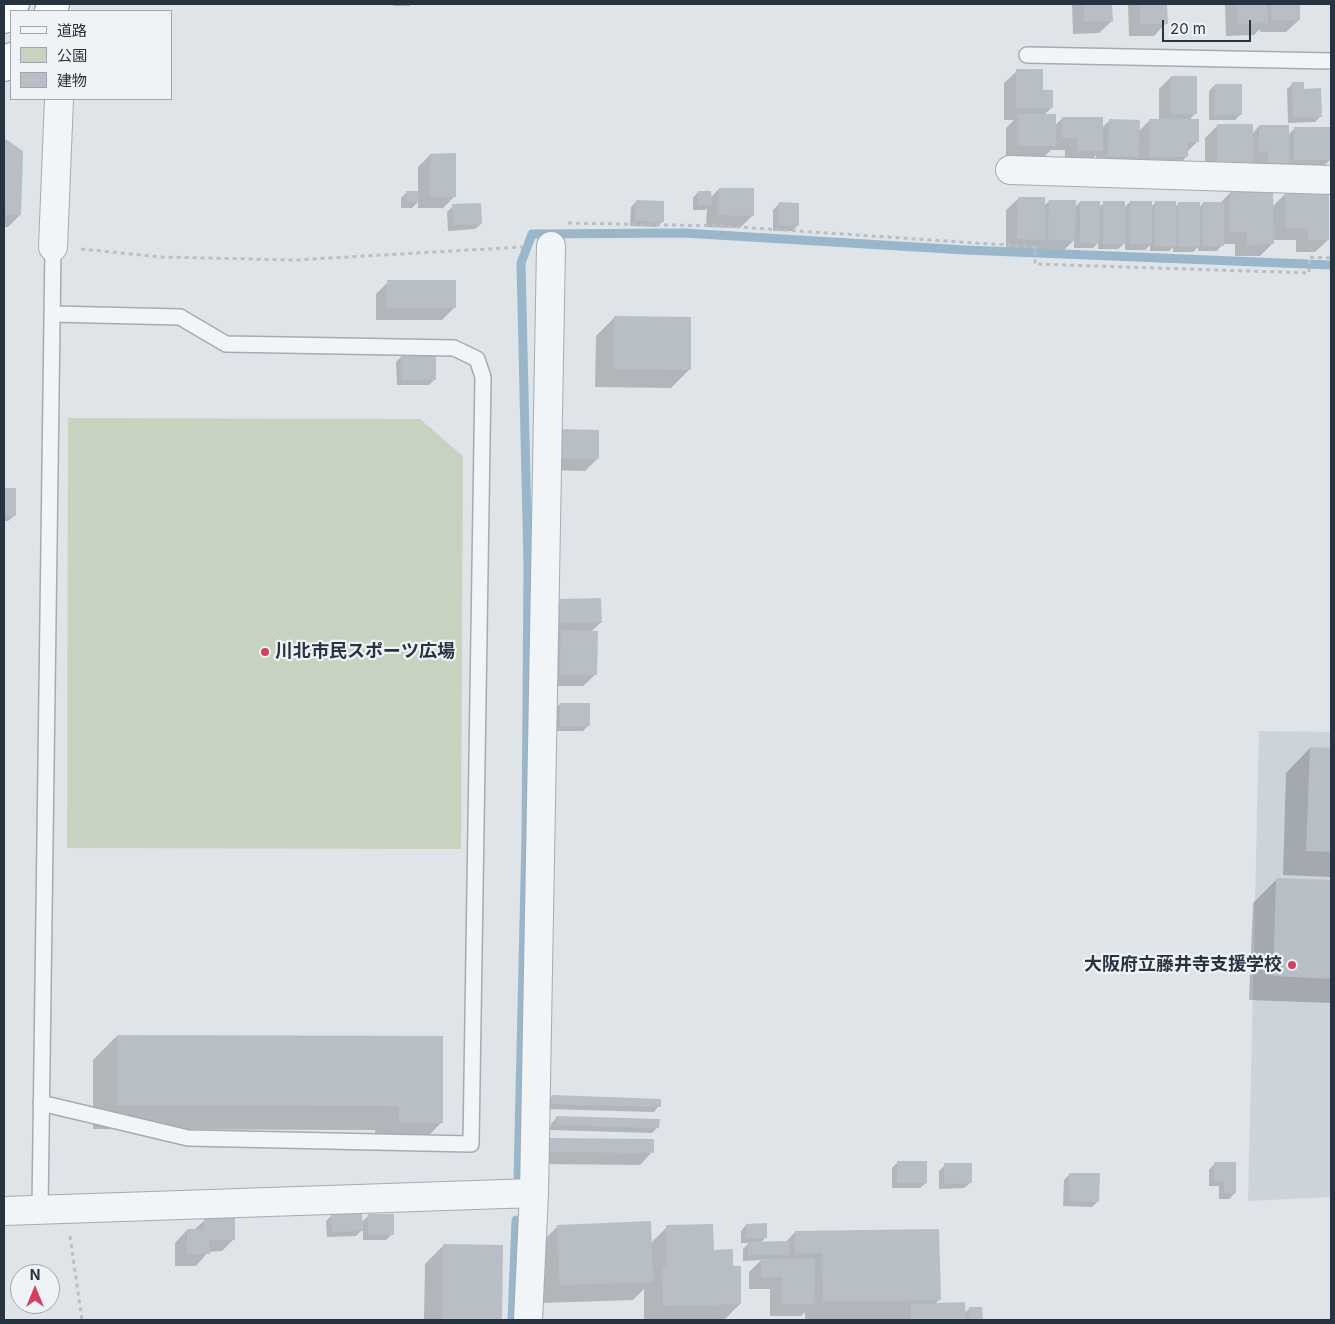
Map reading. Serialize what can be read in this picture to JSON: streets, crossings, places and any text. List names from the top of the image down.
{
  "places": ["川北市民スポーツ広場", "大阪府立藤井寺支援学校"],
  "legend": ["道路", "公園", "建物"],
  "scale_bar": "20 m",
  "north": "top"
}
